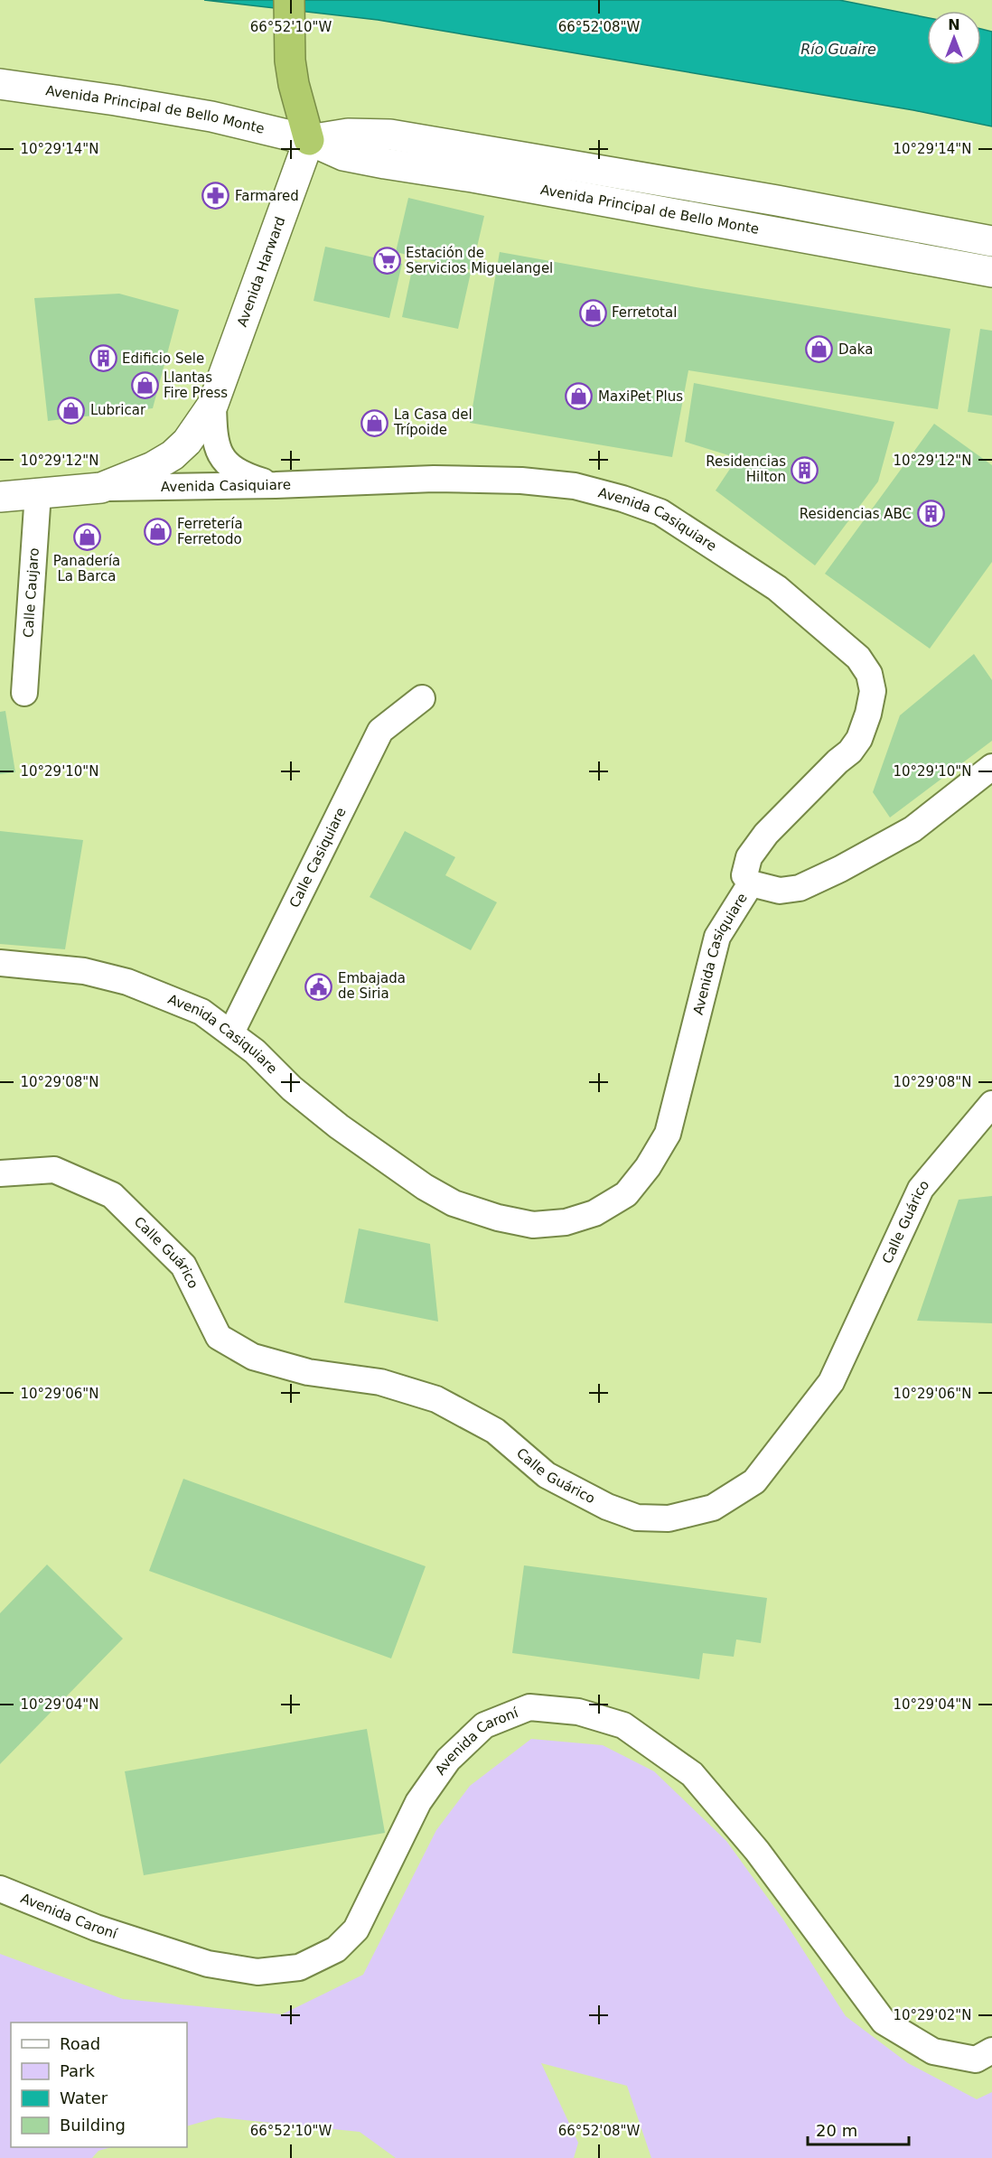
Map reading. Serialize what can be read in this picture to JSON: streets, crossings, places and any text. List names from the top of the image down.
{
  "streets": {
    "street": [
      "Avenida Principal de Bello Monte",
      "Avenida Harward",
      "Avenida Casiquiare",
      "Calle Caujaro",
      "Calle Casiquiare",
      "Calle Guárico",
      "Avenida Caroní"
    ]
  },
  "crossings": [
    ["Avenida Principal de Bello Monte", "Avenida Harward"],
    ["Avenida Harward", "Avenida Casiquiare"],
    ["Avenida Harward", "Calle Caujaro"],
    ["Avenida Casiquiare", "Calle Casiquiare"]
  ],
  "water": ["Río Guaire"],
  "places": {
    "pharmacy": ["Farmared"],
    "supermarket": ["Estación de Servicios Miguelangel"],
    "shop": [
      "Ferretotal",
      "Daka",
      "Llantas Fire Press",
      "MaxiPet Plus",
      "Lubricar",
      "La Casa del Trípoide",
      "Ferretería Ferretodo",
      "Panadería La Barca"
    ],
    "building": ["Edificio Sele", "Residencias Hilton", "Residencias ABC"],
    "public building": ["Embajada de Siria"]
  },
  "legend": [
    "Road",
    "Park",
    "Water",
    "Building"
  ],
  "scale_bar": "20 m",
  "north": "top",
  "coordinates": [
    "66°52'10\"W",
    "66°52'08\"W",
    "10°29'14\"N",
    "10°29'12\"N",
    "10°29'10\"N",
    "10°29'08\"N",
    "10°29'06\"N",
    "10°29'04\"N",
    "10°29'02\"N"
  ]
}
